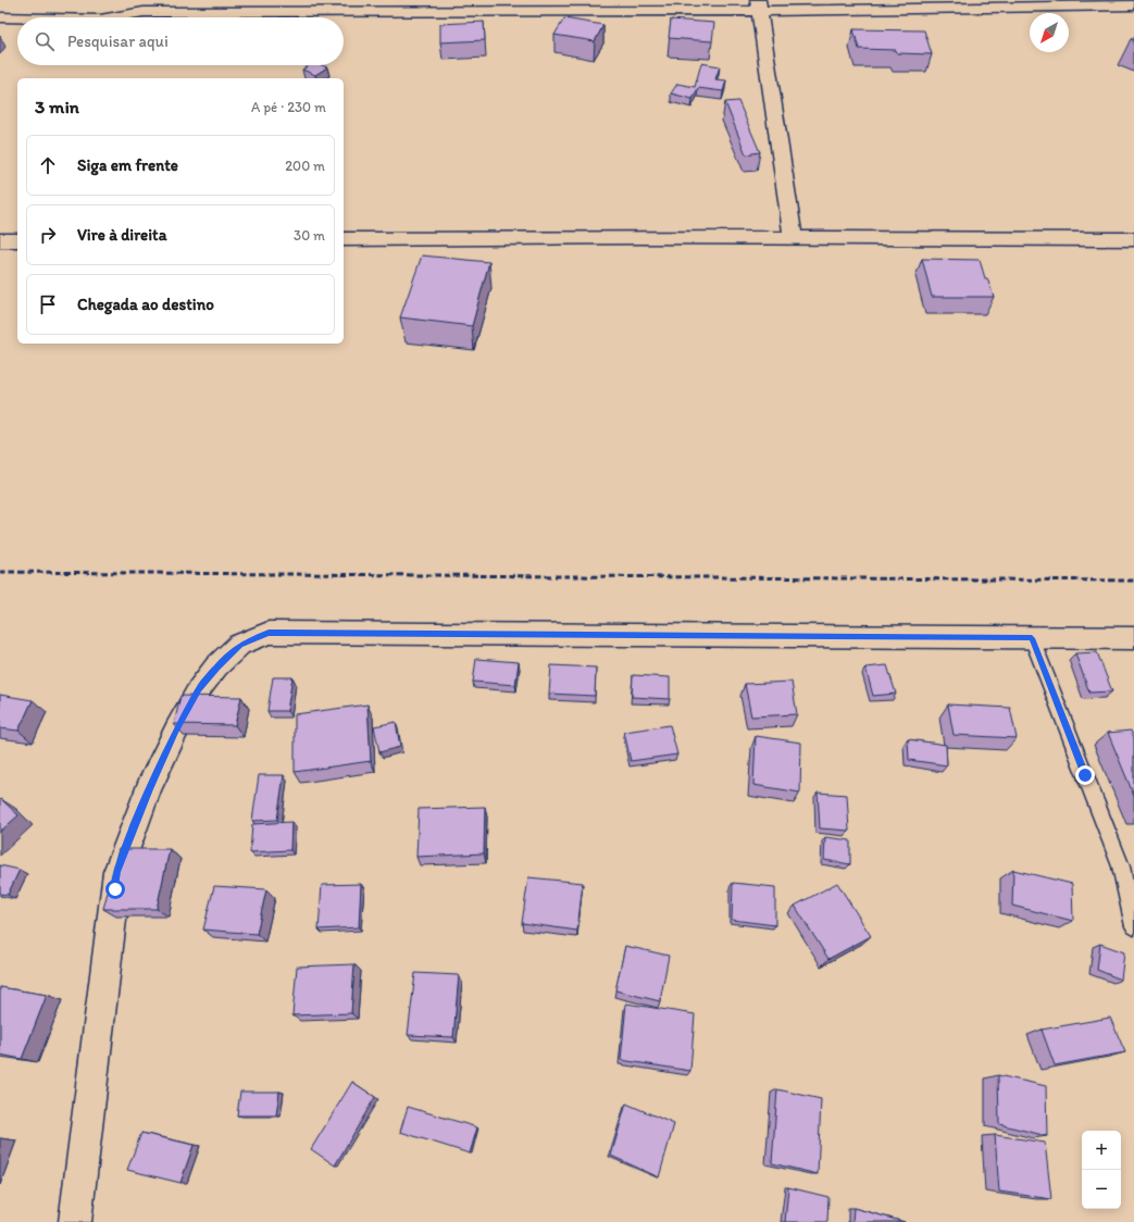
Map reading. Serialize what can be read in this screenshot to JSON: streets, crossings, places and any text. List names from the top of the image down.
{
  "north": "bottom left",
  "page": {
    "search": "Pesquisar aqui",
    "heading": ["3 min", "A pé · 230 m"],
    "list": [
      ["Siga em frente", "200 m"],
      ["Vire à direita", "30 m"],
      "Chegada ao destino"
    ],
    "map_buttons": ["+", "−"]
  }
}
